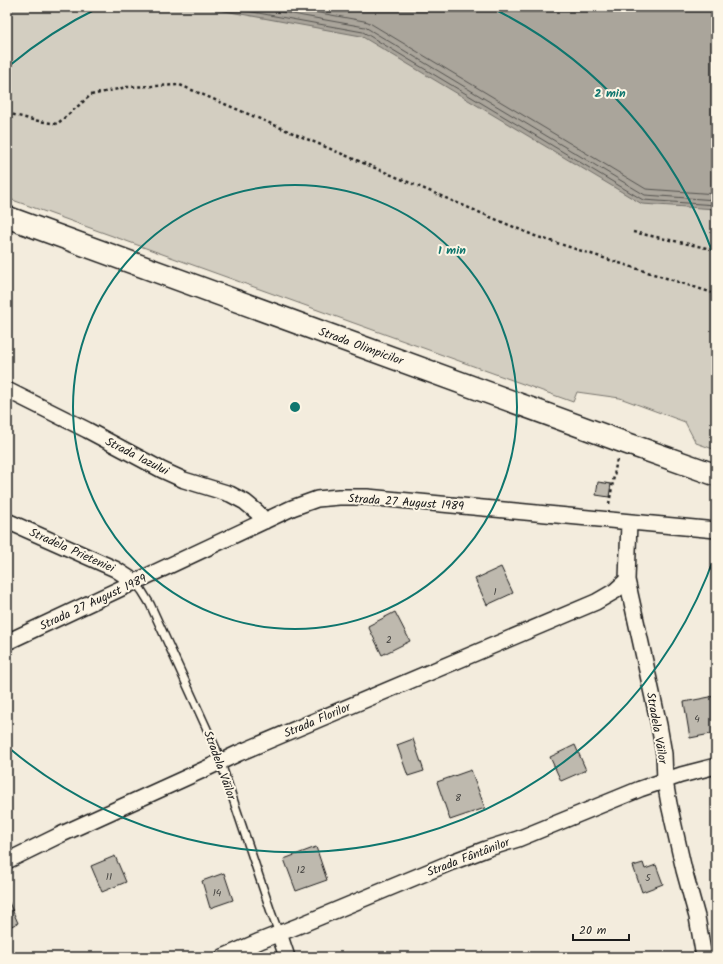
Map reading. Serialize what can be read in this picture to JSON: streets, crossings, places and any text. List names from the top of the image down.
{
  "streets": {
    "main road": ["Strada Olimpicilor"],
    "street": [
      "Strada Iazului",
      "Strada 27 August 1989",
      "Stradela Prieteniei",
      "Strada Florilor",
      "Stradela Văilor",
      "Strada Fântânilor"
    ]
  },
  "crossings": [
    ["Strada Iazului", "Strada 27 August 1989"],
    ["Strada 27 August 1989", "Stradela Prieteniei"],
    ["Strada 27 August 1989", "Stradela Văilor"],
    ["Stradela Prieteniei", "Stradela Văilor"],
    ["Strada Florilor", "Stradela Văilor"],
    ["Stradela Văilor", "Strada Fântânilor"]
  ],
  "house_numbers": [
    "1",
    "2",
    "4",
    "8",
    "12",
    "11",
    "5",
    "14"
  ],
  "scale_bar": "20 m",
  "rings": ["2 min", "1 min"]
}
